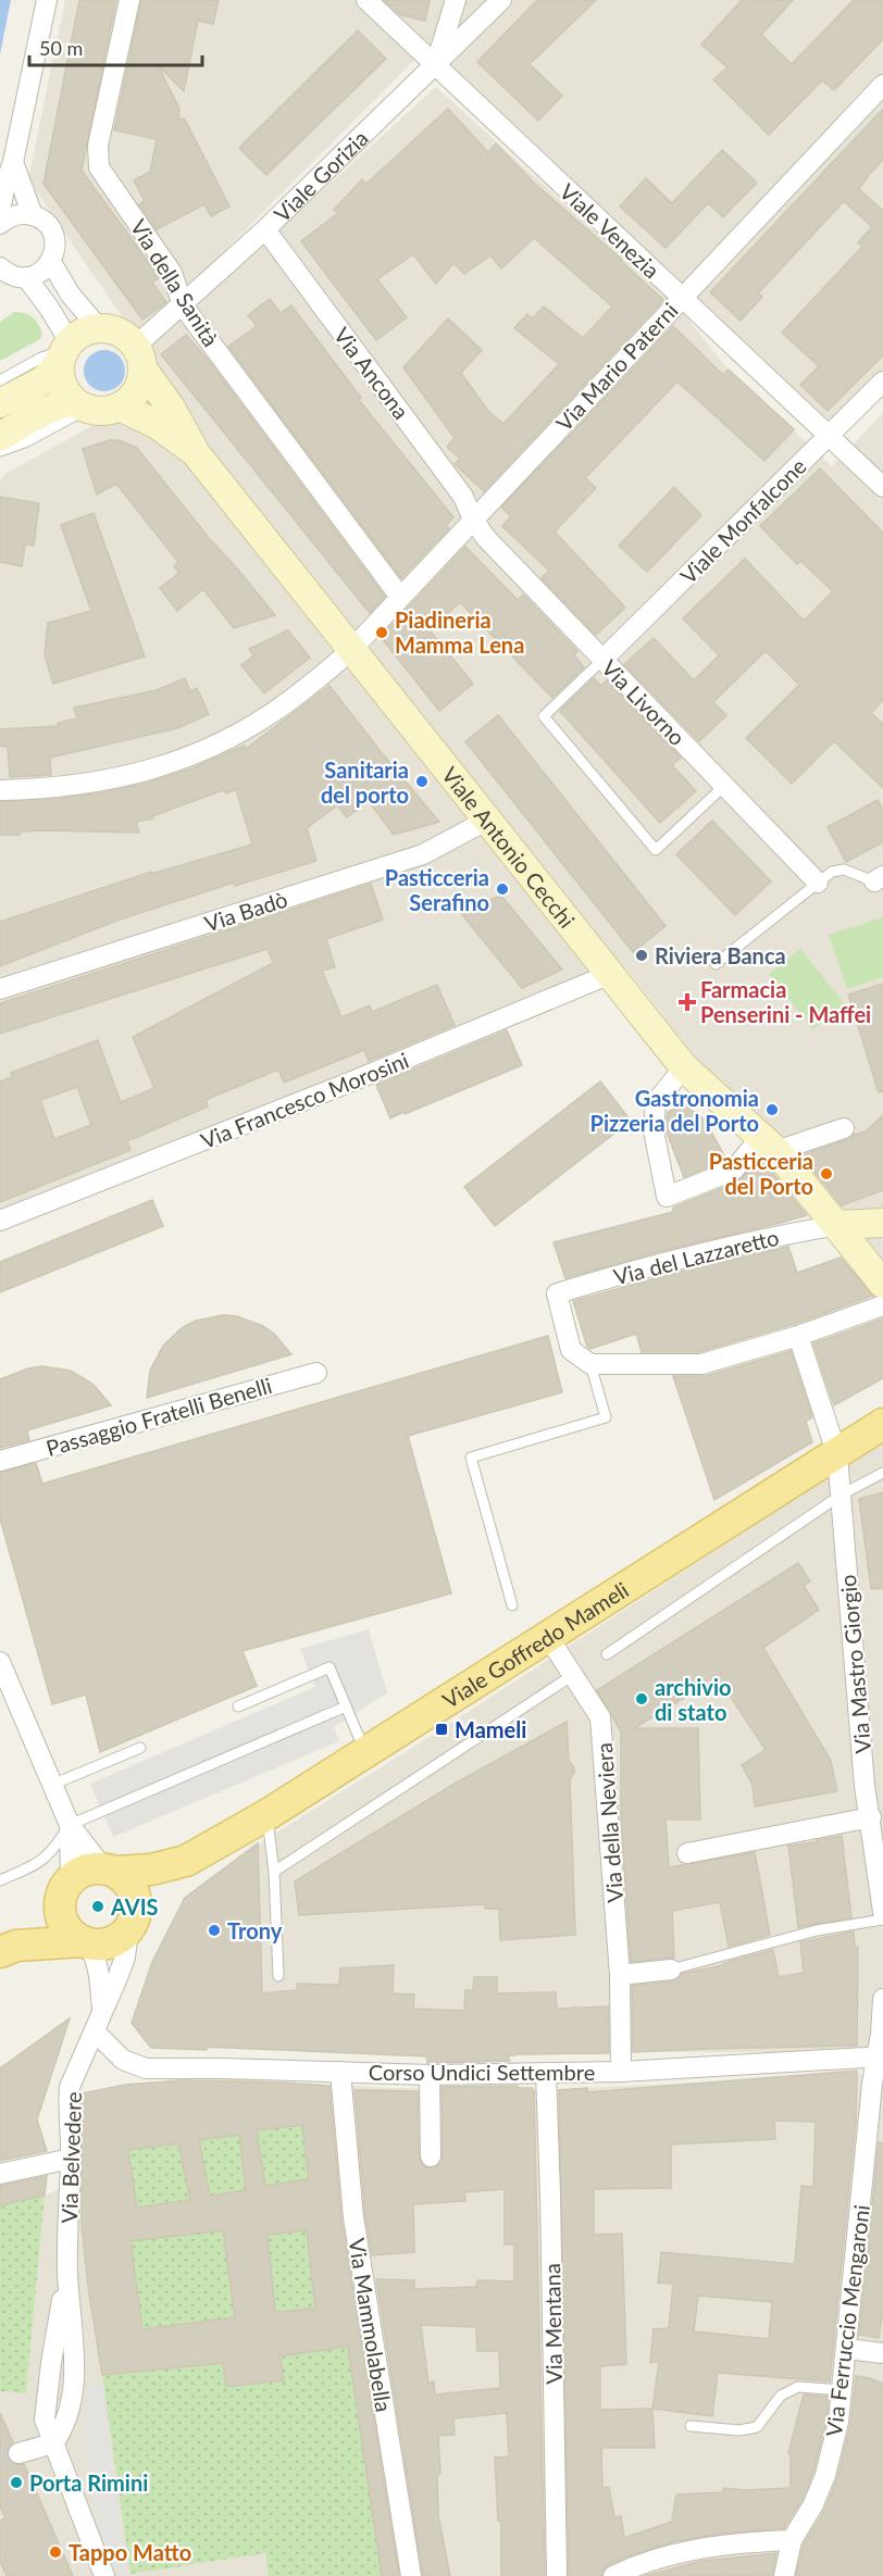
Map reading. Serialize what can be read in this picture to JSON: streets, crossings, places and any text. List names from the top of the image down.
{
  "streets": {
    "main road": ["Viale Goffredo Mameli"],
    "street": [
      "Viale Gorizia",
      "Viale Venezia",
      "Via della Sanità",
      "Via Mario Paterni",
      "Via Ancona",
      "Viale Monfalcone",
      "Via Livorno",
      "Viale Antonio Cecchi",
      "Via Badò",
      "Via Francesco Morosini",
      "Via del Lazzaretto",
      "Passaggio Fratelli Benelli",
      "Via Mastro Giorgio",
      "Via della Neviera",
      "Corso Undici Settembre",
      "Via Belvedere",
      "Via Ferruccio Mengaroni",
      "Via Mentana",
      "Via Mammolabella"
    ]
  },
  "crossings": [
    ["Viale Gorizia", "Viale Venezia"],
    ["Viale Gorizia", "Via della Sanità"],
    ["Viale Gorizia", "Via Ancona"],
    ["Viale Gorizia", "Viale Antonio Cecchi"],
    ["Viale Venezia", "Via Mario Paterni"],
    ["Viale Venezia", "Viale Monfalcone"],
    ["Via della Sanità", "Via Mario Paterni"],
    ["Via Mario Paterni", "Via Ancona"],
    ["Via Mario Paterni", "Via Livorno"],
    ["Via Mario Paterni", "Viale Antonio Cecchi"],
    ["Via Ancona", "Via Livorno"],
    ["Viale Monfalcone", "Via Livorno"],
    ["Viale Antonio Cecchi", "Via Badò"],
    ["Viale Antonio Cecchi", "Via Francesco Morosini"],
    ["Viale Antonio Cecchi", "Via del Lazzaretto"],
    ["Viale Goffredo Mameli", "Via Mastro Giorgio"],
    ["Viale Goffredo Mameli", "Via della Neviera"],
    ["Viale Goffredo Mameli", "Via Belvedere"],
    ["Via della Neviera", "Corso Undici Settembre"],
    ["Corso Undici Settembre", "Via Belvedere"],
    ["Corso Undici Settembre", "Via Ferruccio Mengaroni"],
    ["Corso Undici Settembre", "Via Mentana"],
    ["Corso Undici Settembre", "Via Mammolabella"]
  ],
  "places": {
    "other": [
      "Piadineria Mamma Lena",
      "Sanitaria del porto",
      "Pasticceria Serafino",
      "Riviera Banca",
      "Gastronomia Pizzeria del Porto",
      "Pasticceria del Porto",
      "archivio di stato",
      "AVIS",
      "Trony",
      "Porta Rimini",
      "Tappo Matto"
    ],
    "health": ["Farmacia Penserini - Maffei"],
    "transit": ["Mameli"]
  },
  "scale_bar": "50 m"
}
